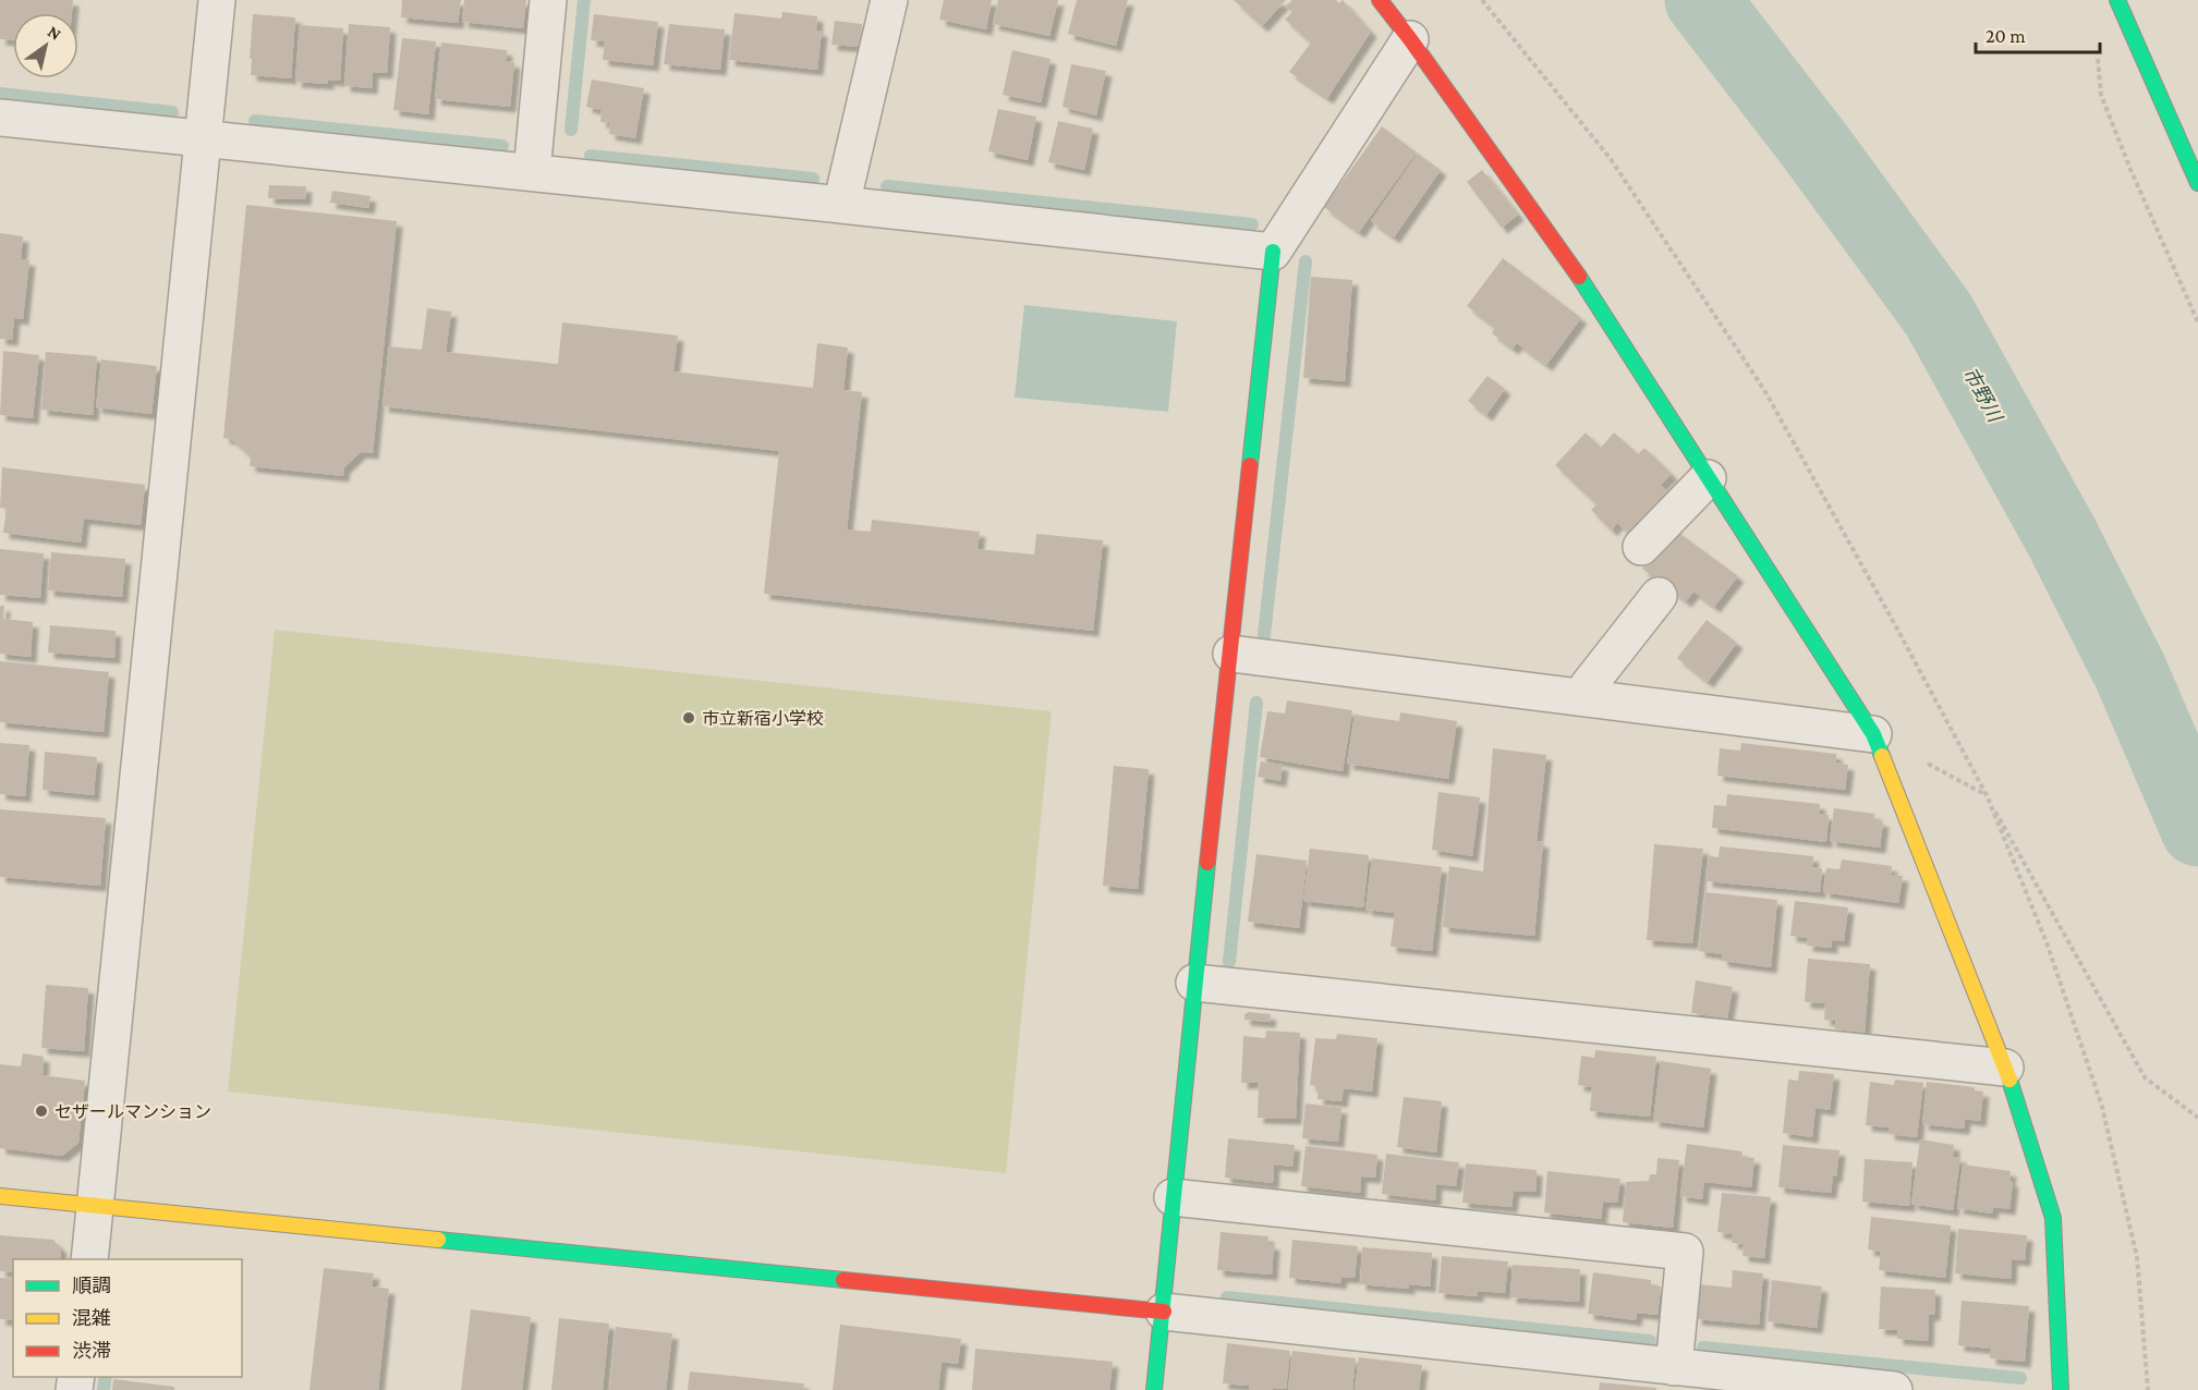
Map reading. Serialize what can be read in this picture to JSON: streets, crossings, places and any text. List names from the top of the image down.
{
  "water": ["市野川"],
  "places": ["市立新宿小学校", "セザールマンション"],
  "legend": ["順調", "混雑", "渋滞"],
  "scale_bar": "20 m",
  "north": "top right"
}
